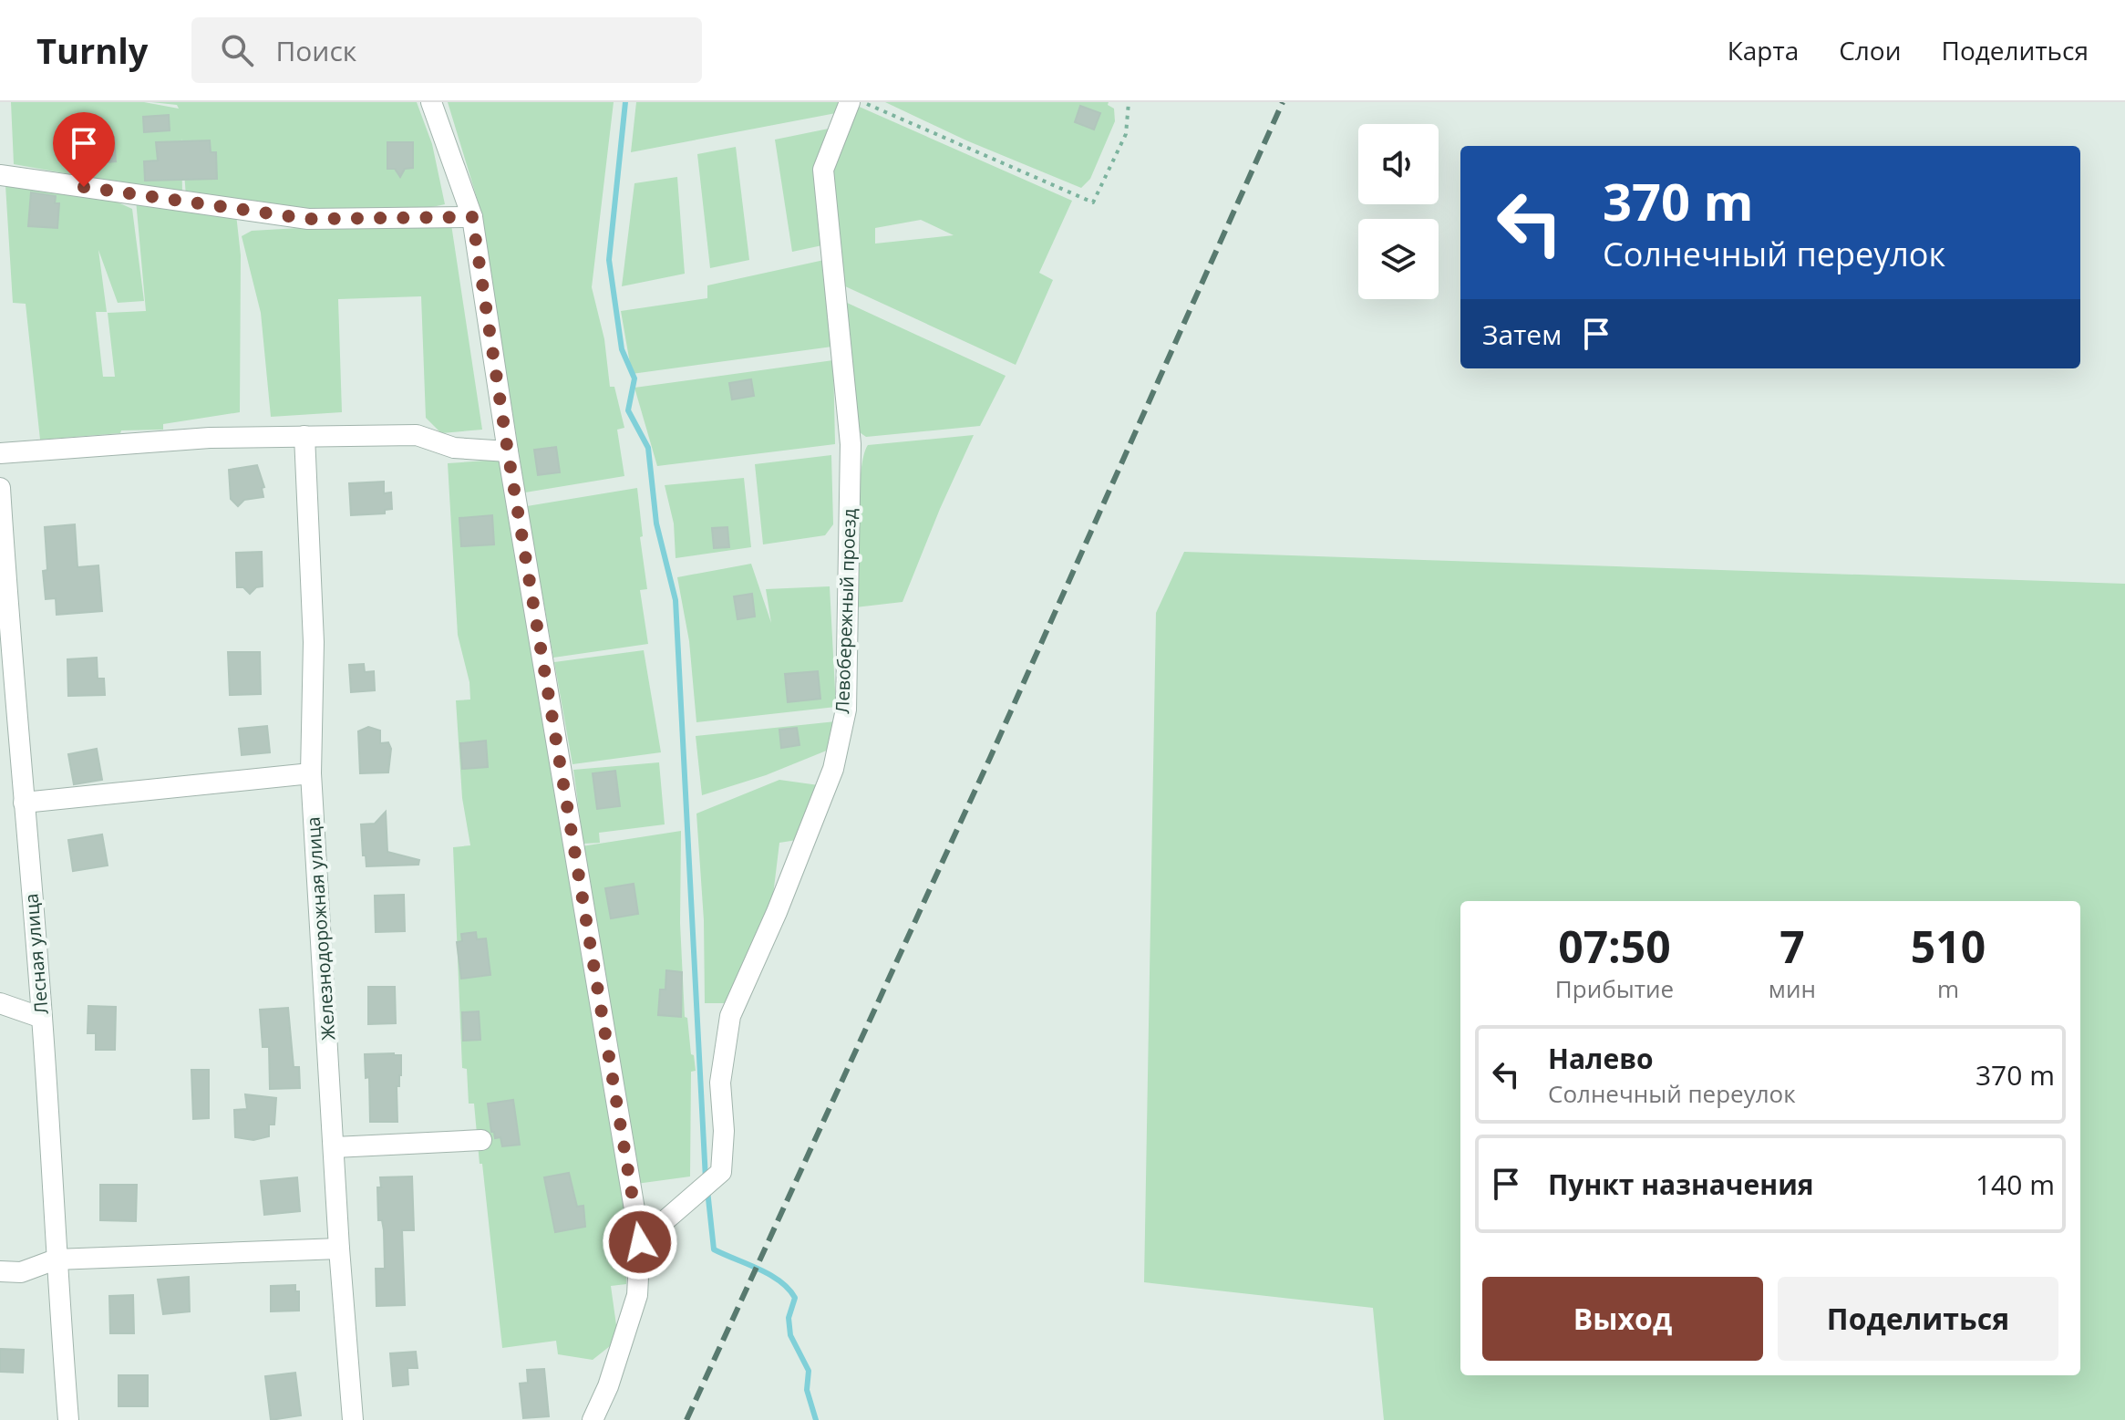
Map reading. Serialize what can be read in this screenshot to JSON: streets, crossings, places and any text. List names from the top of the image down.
{
  "streets": {
    "street": ["Левобережный проезд", "Железнодорожная улица", "Лесная улица"]
  },
  "page": {
    "header": "Turnly",
    "search": "Поиск",
    "nav": ["Карта", "Слои", "Поделиться"],
    "turn": ["370 m", "Солнечный переулок"],
    "then": "Затем",
    "eta": [
      "07:50",
      "Прибытие",
      "7",
      "мин",
      "510",
      "m"
    ],
    "list": [
      {
        "name": "Налево",
        "note": "Солнечный переулок",
        "value": "370 m"
      },
      {
        "name": "Пункт назначения",
        "value": "140 m"
      }
    ],
    "buttons": ["Выход", "Поделиться"]
  }
}
